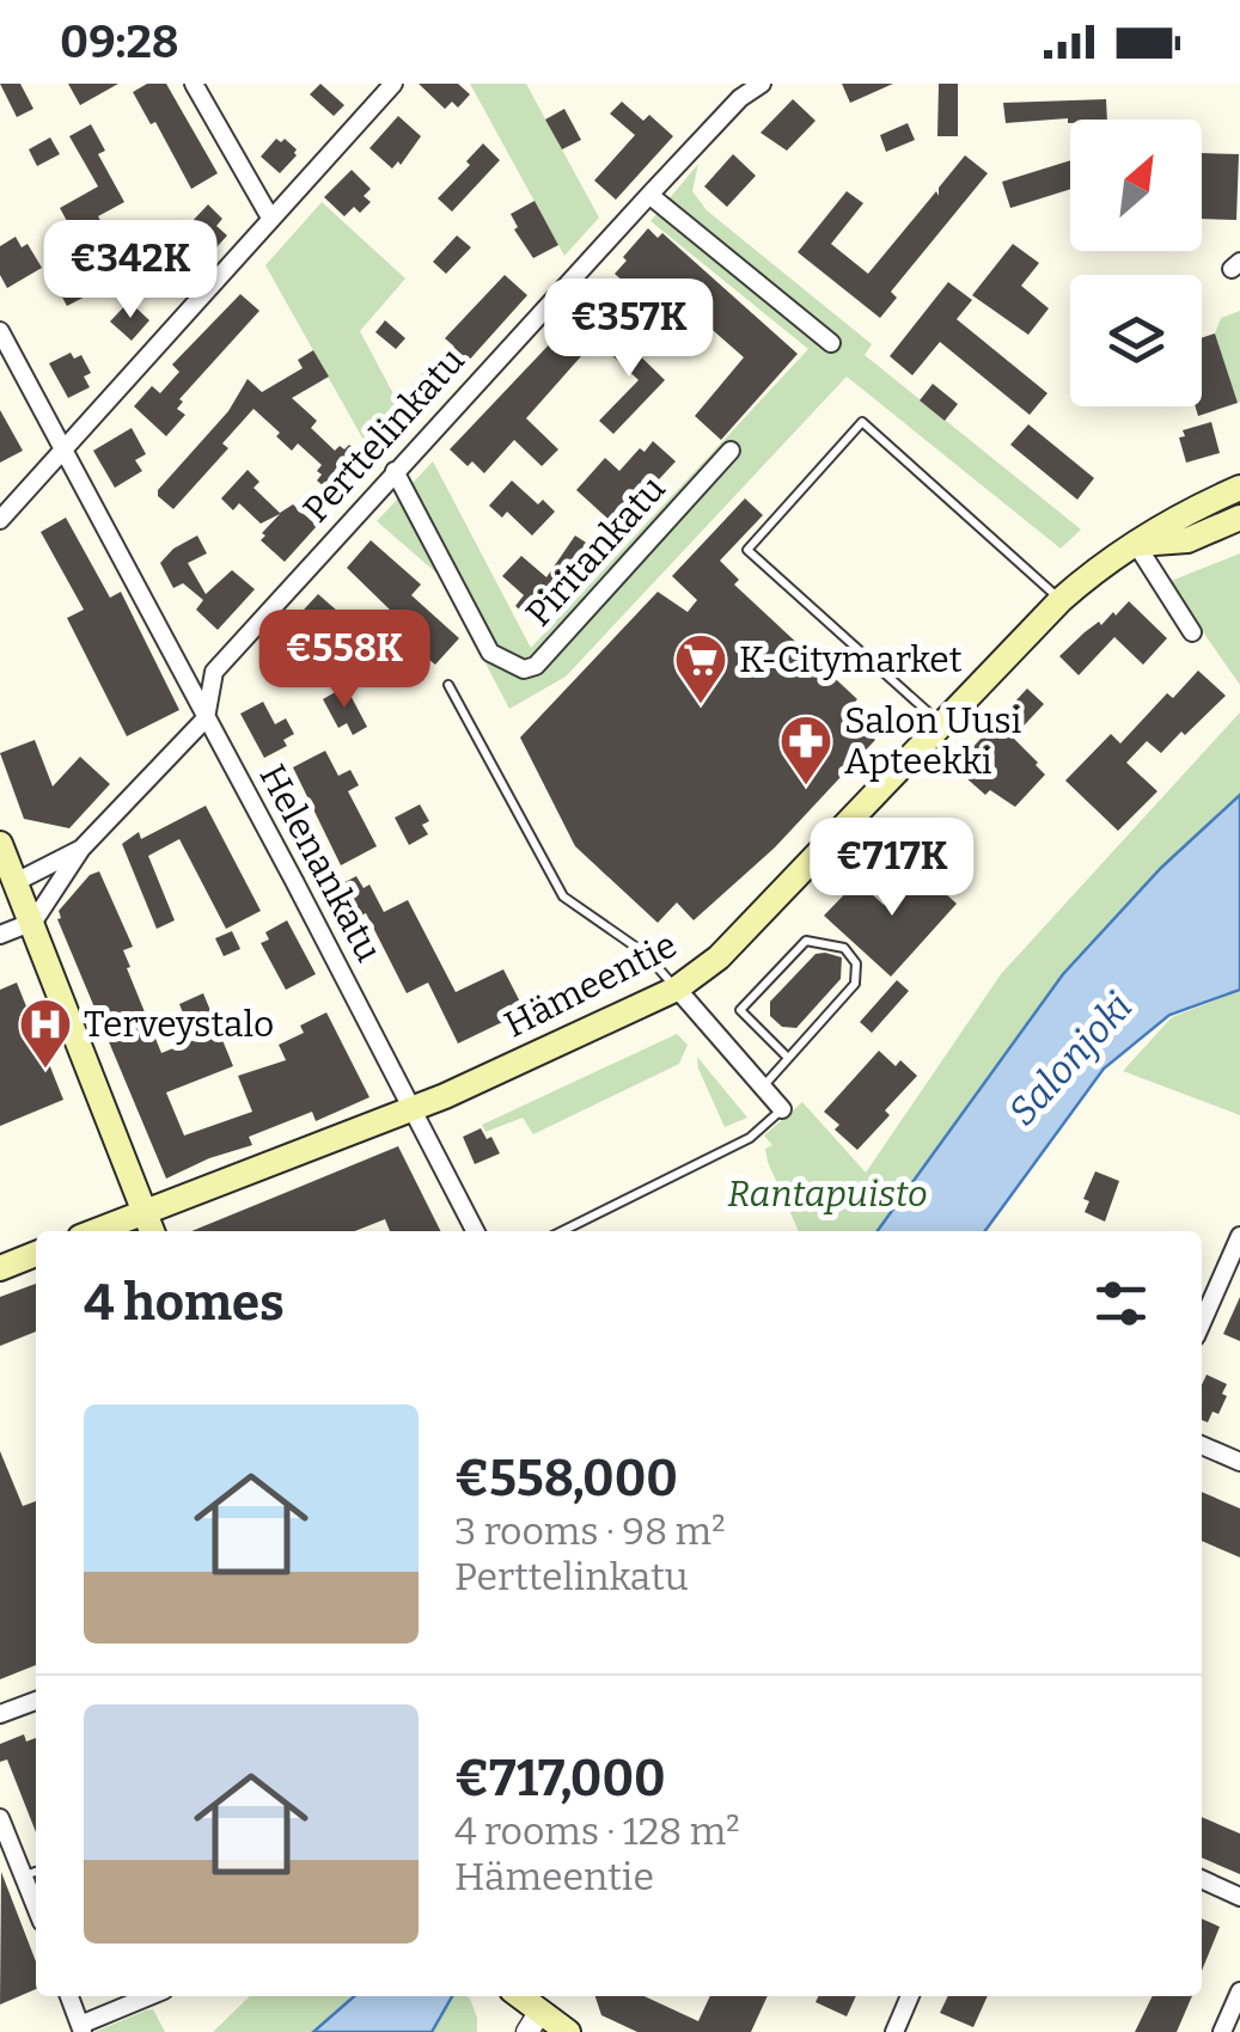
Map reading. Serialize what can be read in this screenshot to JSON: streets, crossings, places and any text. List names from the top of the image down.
{
  "streets": {
    "main road": ["Hämeentie"],
    "street": ["Perttelinkatu", "Piritankatu", "Helenankatu"]
  },
  "crossings": [
    ["Perttelinkatu", "Piritankatu"],
    ["Perttelinkatu", "Helenankatu"],
    ["Helenankatu", "Hämeentie"]
  ],
  "water": ["Salonjoki"],
  "parks": ["Rantapuisto"],
  "places": {
    "supermarket": ["K-Citymarket"],
    "pharmacy": ["Salon Uusi Apteekki"],
    "hospital": ["Terveystalo"]
  },
  "north": "top right",
  "page": {
    "status": "09:28",
    "price": [
      "€342K",
      "€357K",
      "€558K",
      "€717K"
    ],
    "heading": "4 homes",
    "list": [
      {
        "name": "€558,000",
        "note": "3 rooms · 98 m² · Perttelinkatu"
      },
      {
        "name": "€717,000",
        "note": "4 rooms · 128 m² · Hämeentie"
      }
    ]
  }
}
